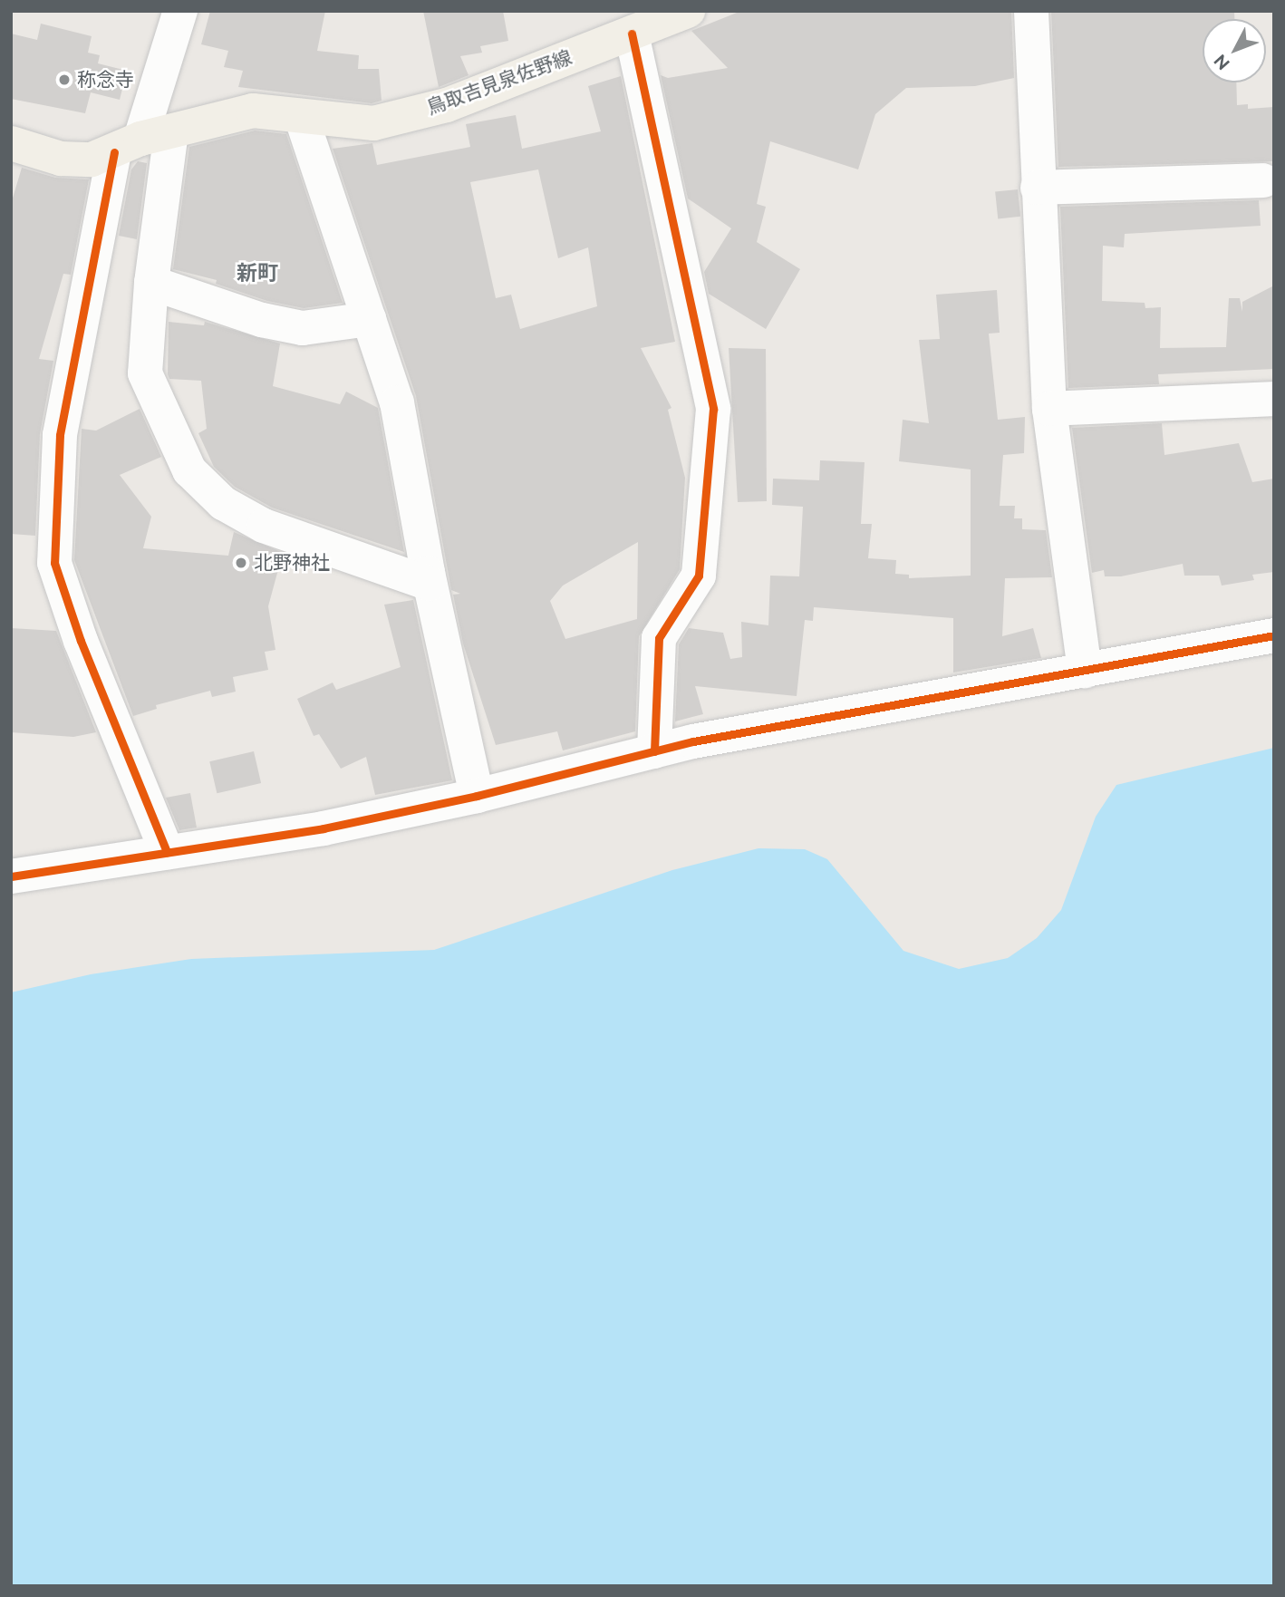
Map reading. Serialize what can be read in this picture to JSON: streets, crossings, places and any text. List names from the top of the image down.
{
  "streets": {
    "main road": ["鳥取吉見泉佐野線"]
  },
  "districts": ["新町"],
  "places": ["称念寺", "北野神社"],
  "north": "bottom left"
}
